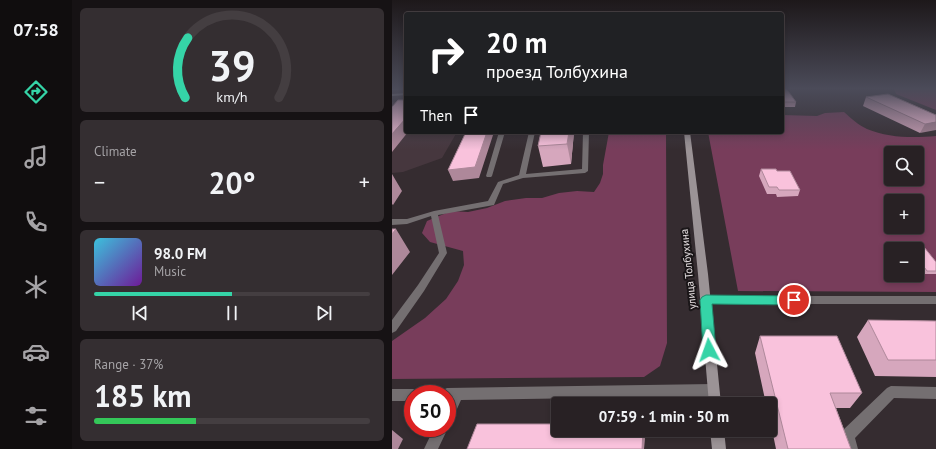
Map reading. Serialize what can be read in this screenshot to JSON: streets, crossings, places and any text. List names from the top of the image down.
{
  "streets": {
    "main road": ["улица Толбухина"]
  },
  "page": {
    "tabs": "07:58",
    "turn": ["20 m", "проезд Толбухина"],
    "then": "Then",
    "tile": [
      "Climate",
      ["Range · 37%", "185 km"]
    ],
    "map_buttons": ["+", "−"],
    "heat": ["−", "20°", "+"],
    "song": ["98.0 FM", "Music"],
    "limit": "50",
    "trip": "07:59 · 1 min · 50 m",
    "gauge": ["39", "km/h"]
  }
}
